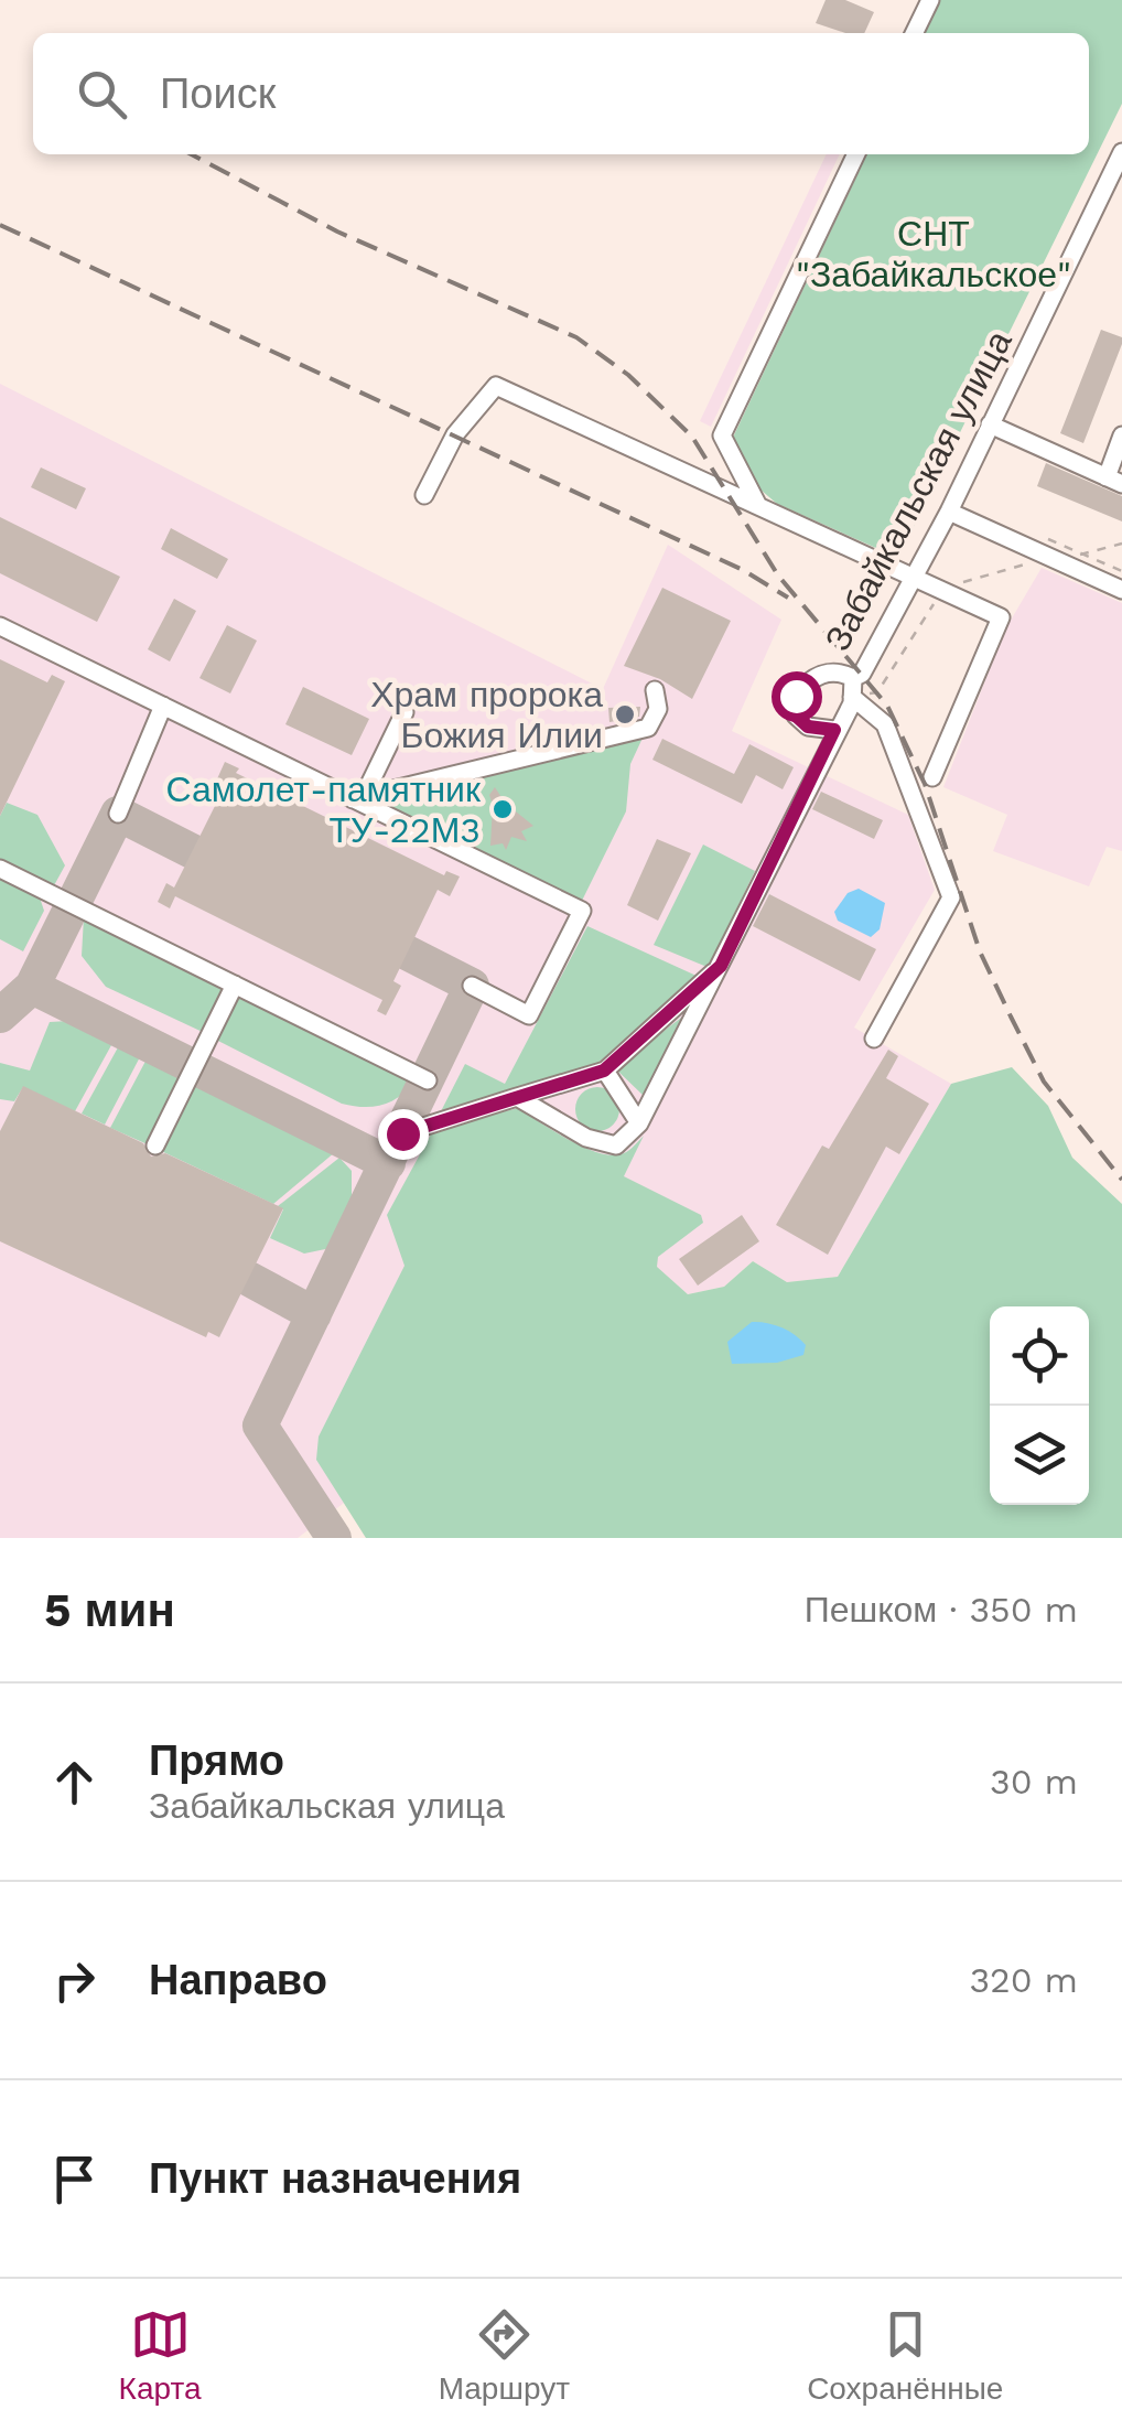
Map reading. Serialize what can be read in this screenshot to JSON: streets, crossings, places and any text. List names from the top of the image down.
{
  "streets": {
    "street": ["Забайкальская улица"]
  },
  "parks": ["СНТ \"Забайкальское\""],
  "places": ["Храм пророка Божия Илии", "Самолет-памятник ТУ-22М3"],
  "page": {
    "search": "Поиск",
    "heading": ["5 мин", "Пешком · 350 m"],
    "list": [
      ["Прямо", "Забайкальская улица", "30 m"],
      ["Направо", "320 m"],
      "Пункт назначения"
    ],
    "nav": ["Карта", "Маршрут", "Сохранённые"]
  }
}
